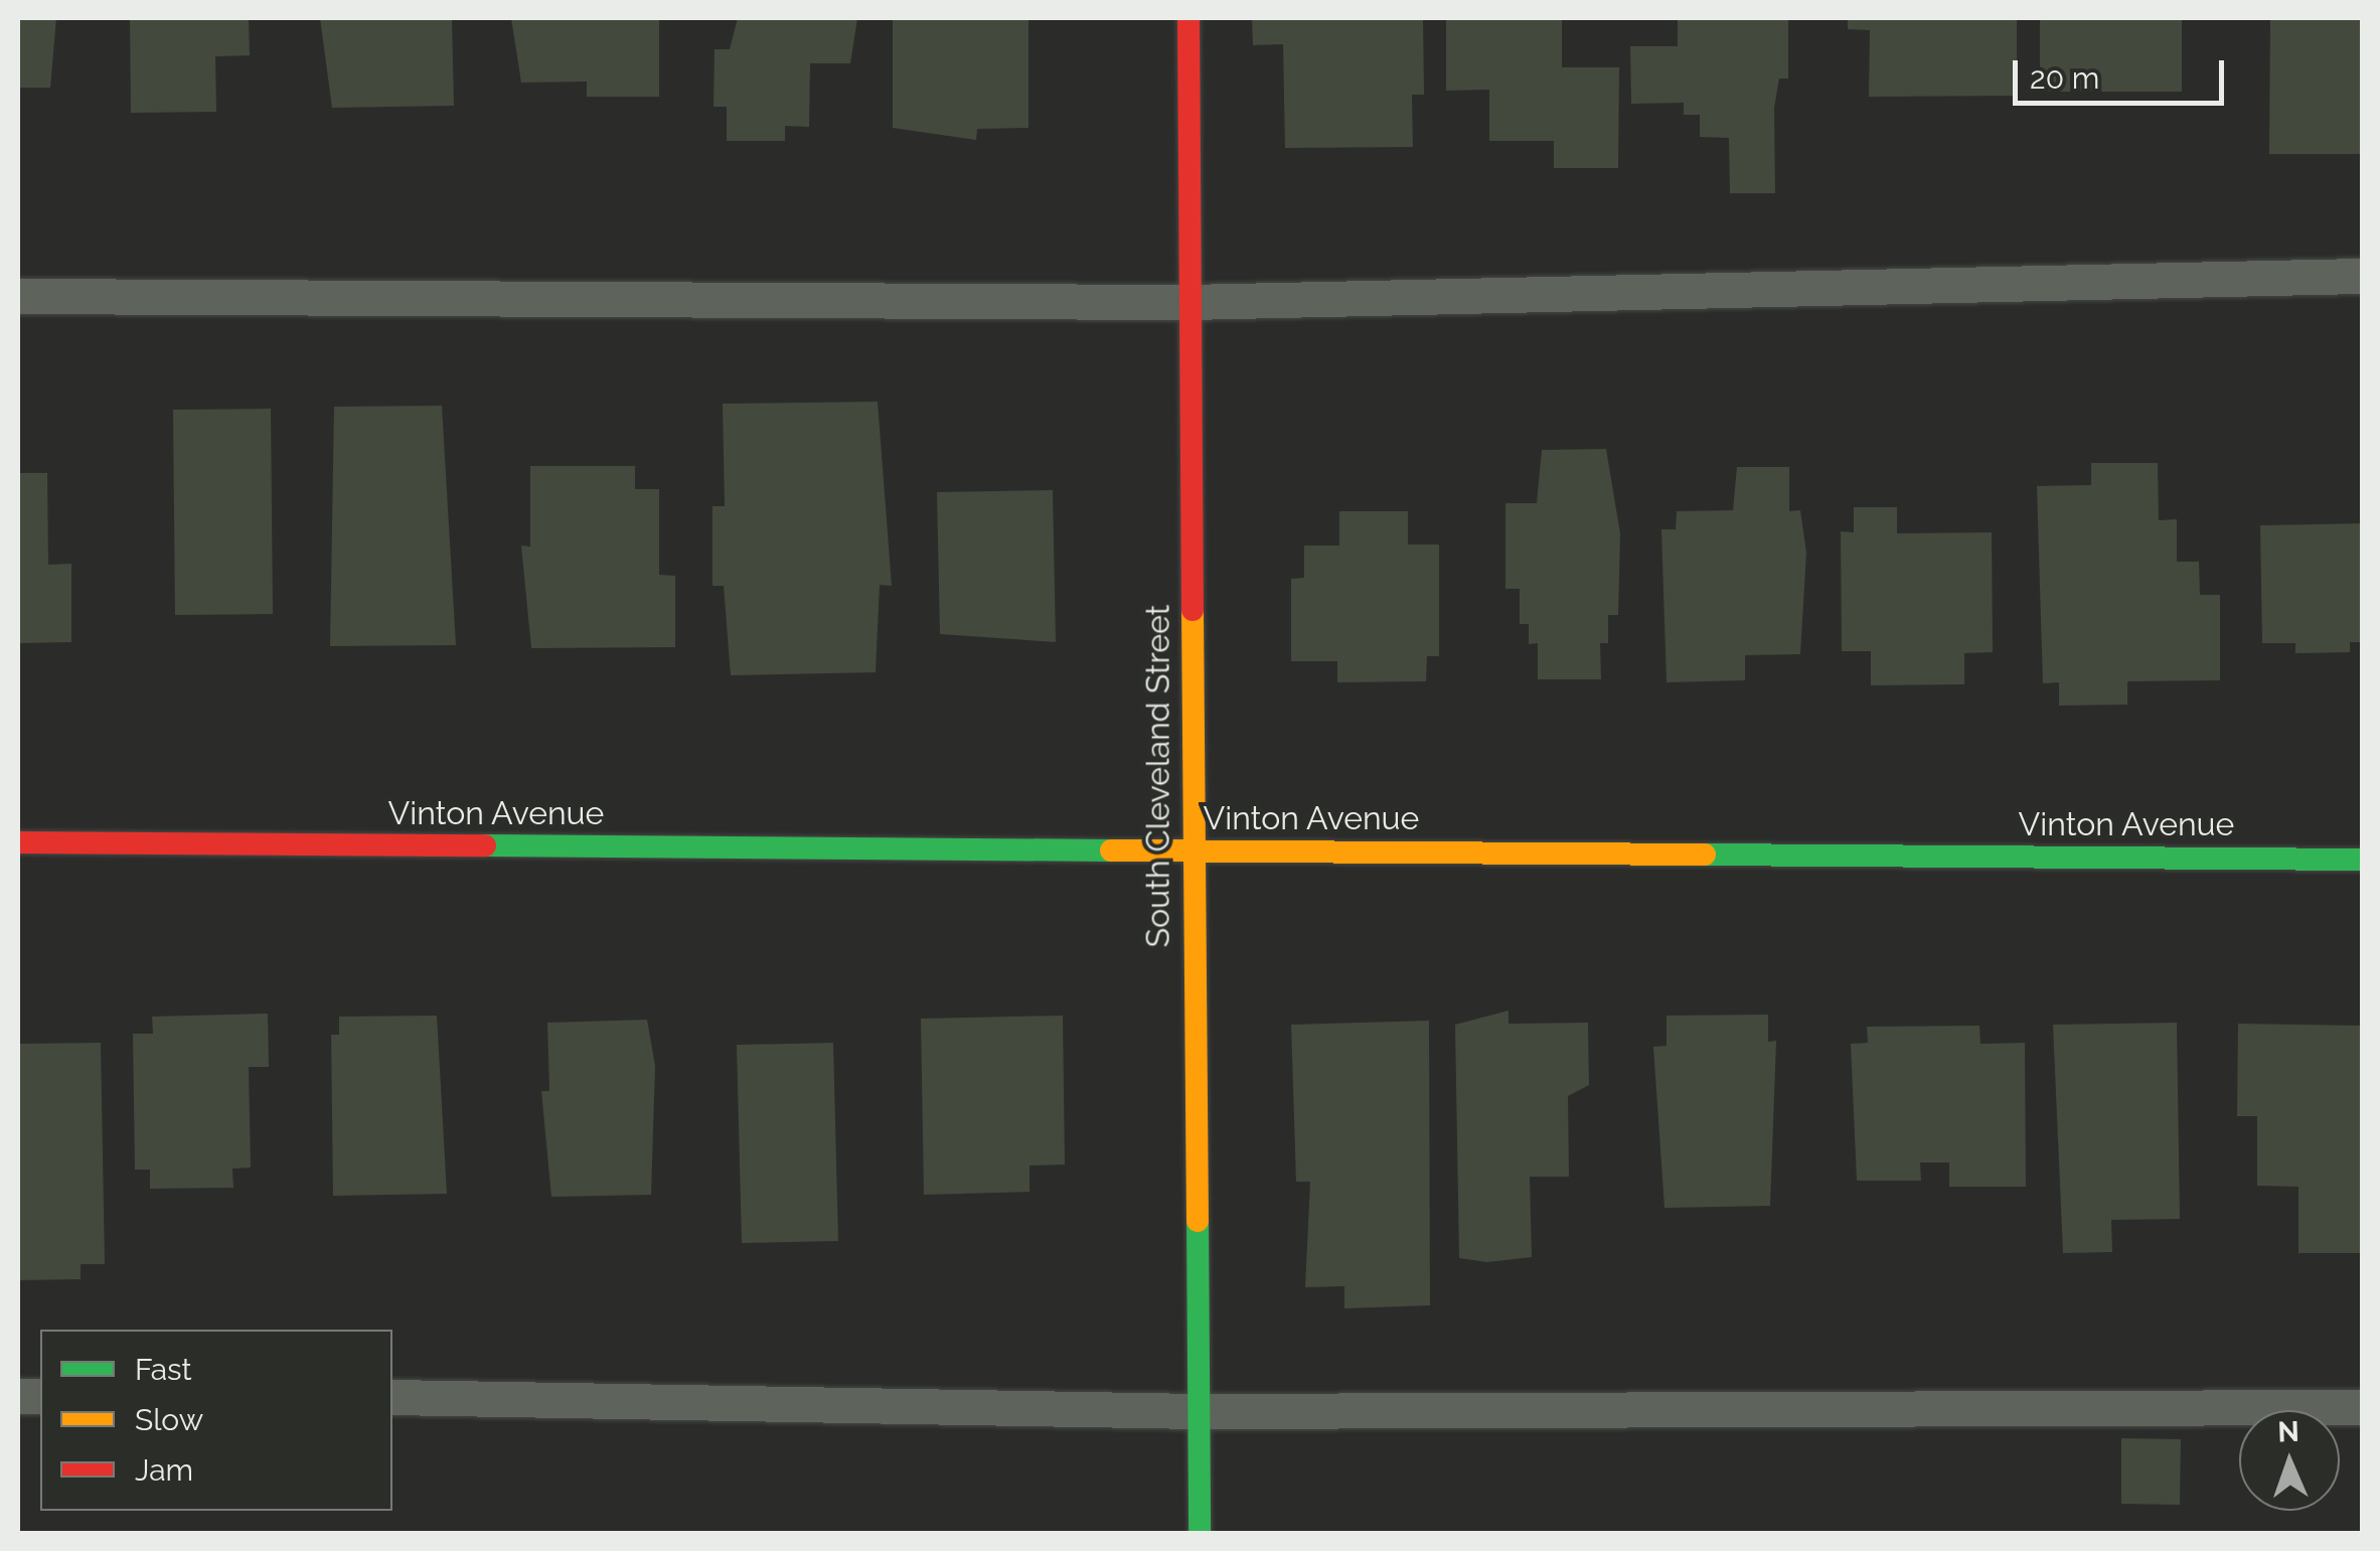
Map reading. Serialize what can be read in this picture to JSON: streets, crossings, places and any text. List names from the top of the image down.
{
  "streets": {
    "street": ["South Cleveland Street", "Vinton Avenue"]
  },
  "crossings": [
    ["South Cleveland Street", "Vinton Avenue"]
  ],
  "legend": ["Fast", "Slow", "Jam"],
  "scale_bar": "20 m",
  "north": "top"
}
